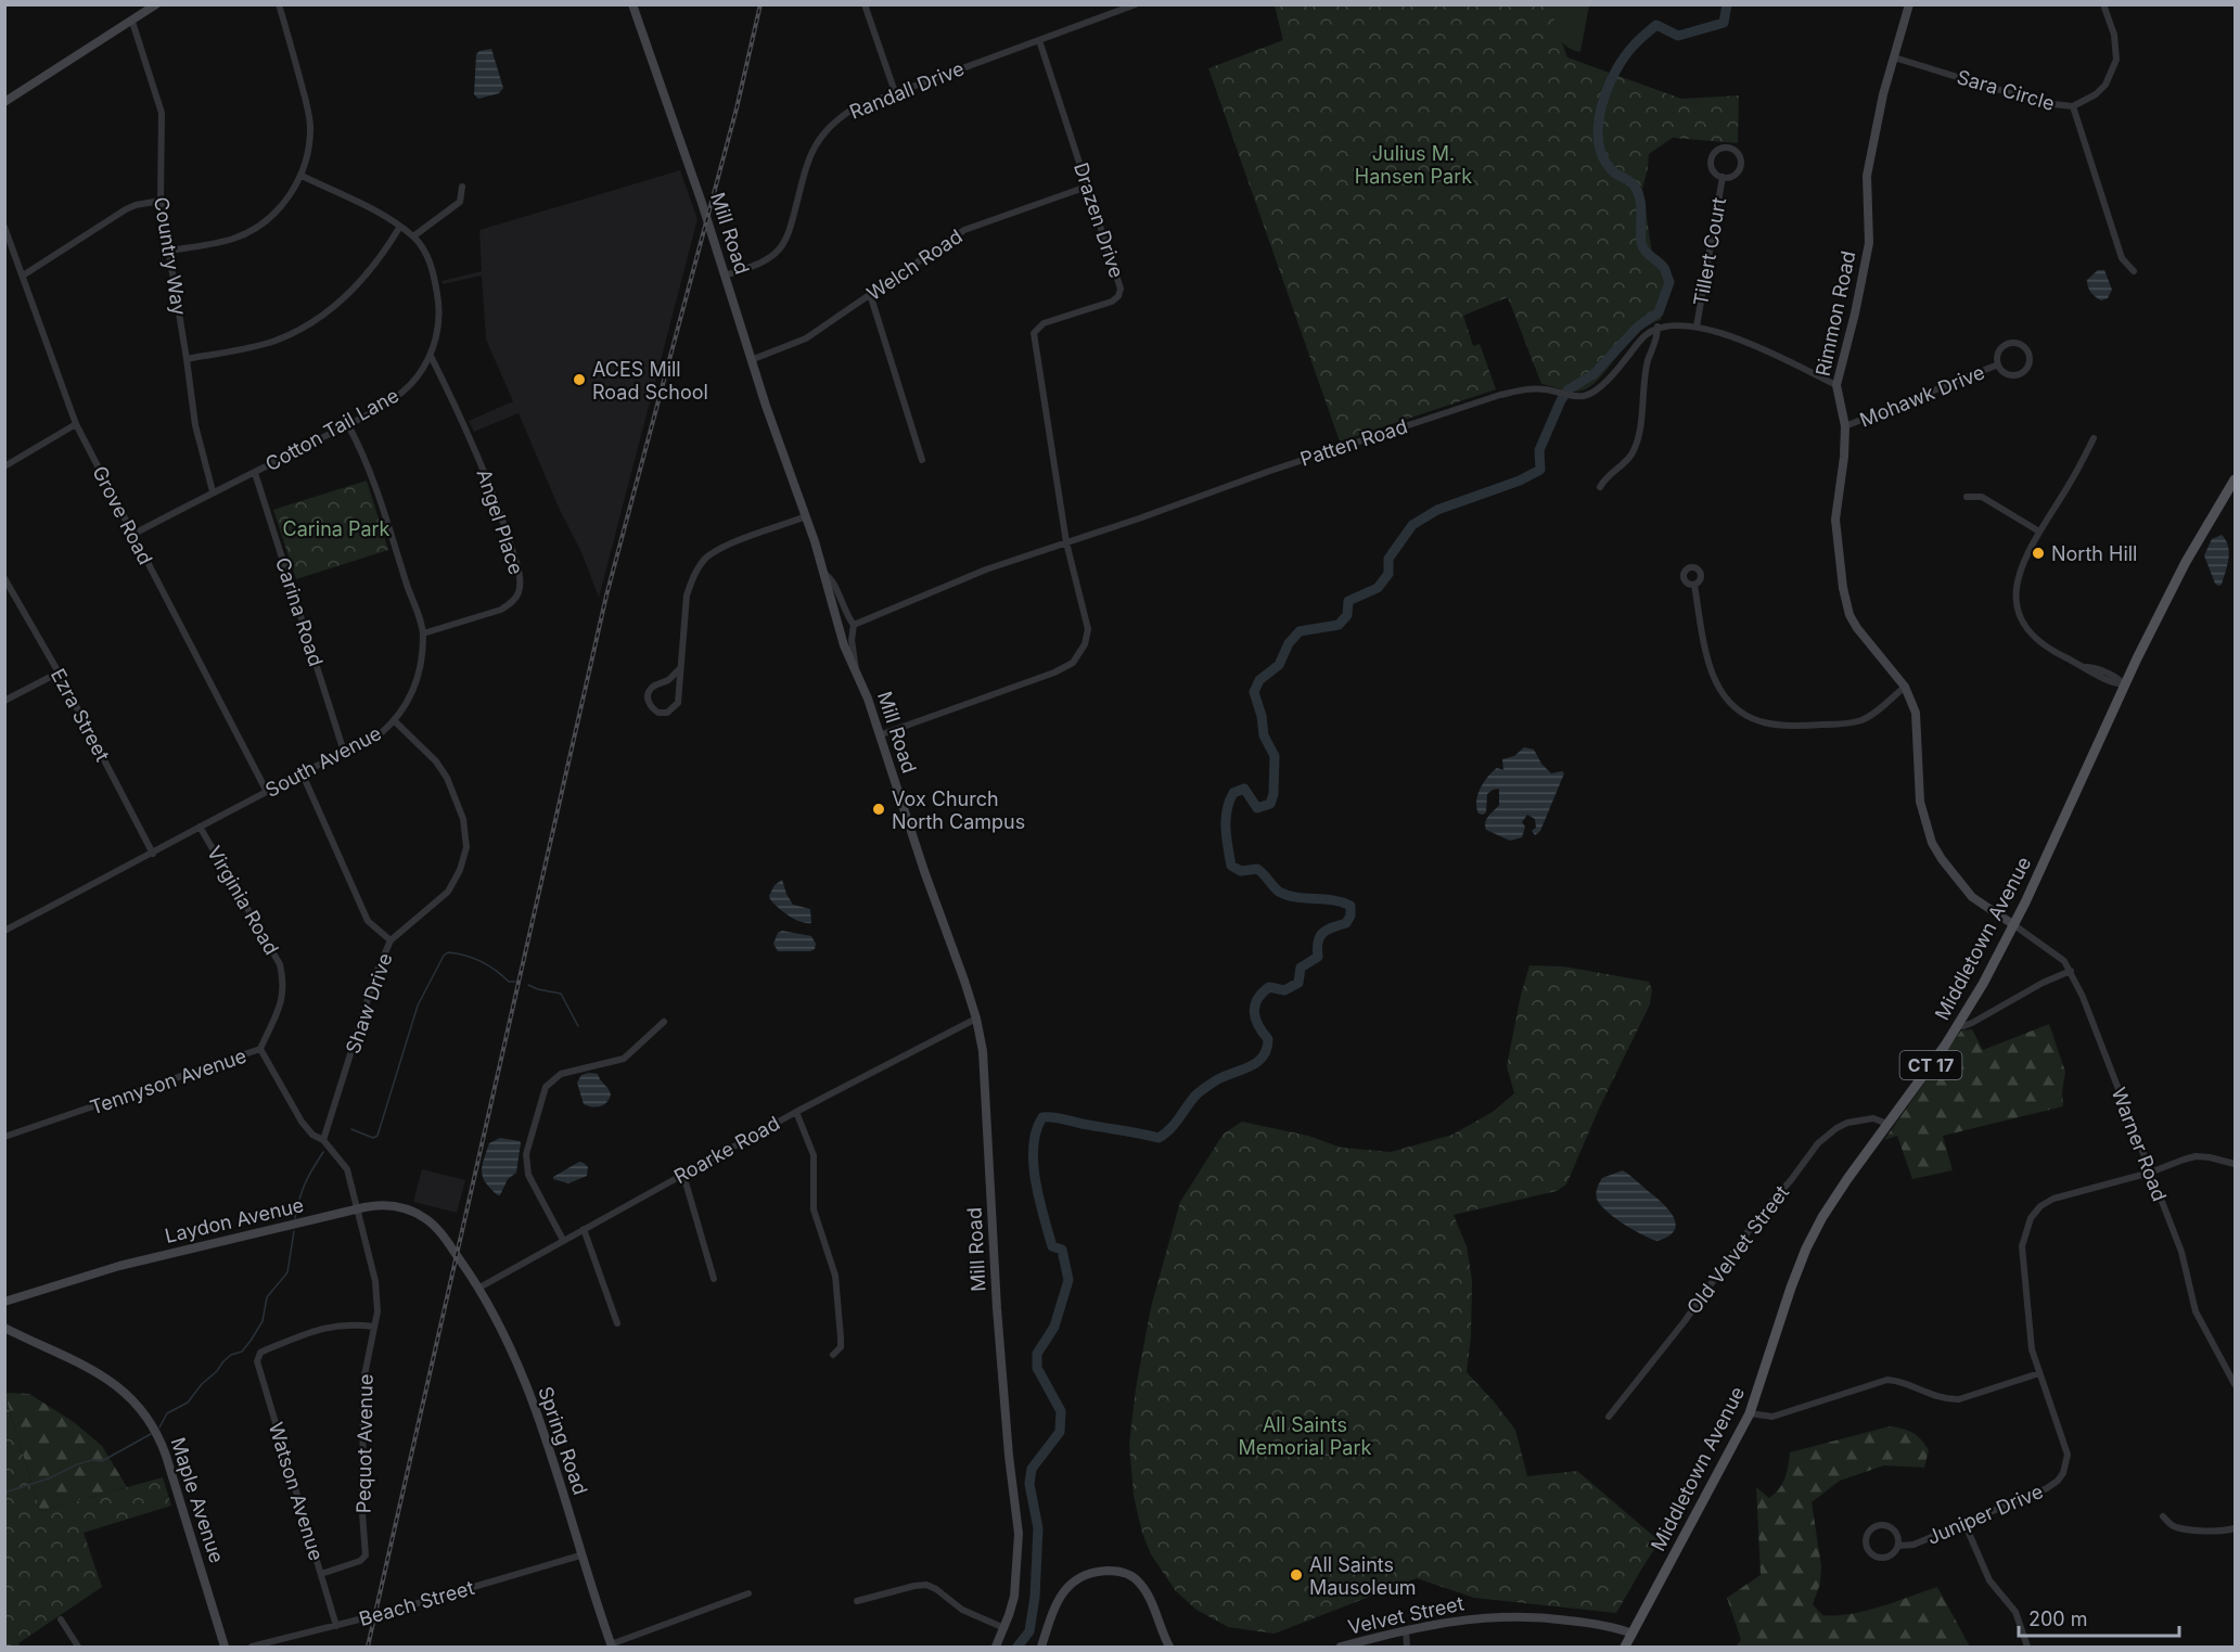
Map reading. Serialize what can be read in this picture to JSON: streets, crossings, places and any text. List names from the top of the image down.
{
  "streets": {
    "main road": ["Middletown Avenue", "CT 17"],
    "street": [
      "Randall Drive",
      "Sara Circle",
      "Drazen Drive",
      "Mill Road",
      "Tillert Court",
      "Country Way",
      "Welch Road",
      "Rimmon Road",
      "Mohawk Drive",
      "Cotton Tail Lane",
      "Patten Road",
      "Grove Road",
      "Angel Place",
      "Carina Road",
      "Ezra Street",
      "South Avenue",
      "Virginia Road",
      "Shaw Drive",
      "Tennyson Avenue",
      "Warner Road",
      "Roarke Road",
      "Laydon Avenue",
      "Old Velvet Street",
      "Spring Road",
      "Pequot Avenue",
      "Watson Avenue",
      "Maple Avenue",
      "Juniper Drive",
      "Beach Street",
      "Velvet Street"
    ]
  },
  "crossings": [
    ["Randall Drive", "Drazen Drive"],
    ["Randall Drive", "Mill Road"],
    ["Sara Circle", "Rimmon Road"],
    ["Drazen Drive", "Welch Road"],
    ["Drazen Drive", "Patten Road"],
    ["Mill Road", "Welch Road"],
    ["Mill Road", "Roarke Road"],
    ["Country Way", "Cotton Tail Lane"],
    ["Rimmon Road", "Mohawk Drive"],
    ["Rimmon Road", "Middletown Avenue"],
    ["Rimmon Road", "Warner Road"],
    ["Cotton Tail Lane", "Grove Road"],
    ["Cotton Tail Lane", "Angel Place"],
    ["Cotton Tail Lane", "Carina Road"],
    ["Cotton Tail Lane", "South Avenue"],
    ["Grove Road", "South Avenue"],
    ["Angel Place", "South Avenue"],
    ["Carina Road", "South Avenue"],
    ["Ezra Street", "South Avenue"],
    ["South Avenue", "Virginia Road"],
    ["South Avenue", "Shaw Drive"],
    ["Virginia Road", "Tennyson Avenue"],
    ["Middletown Avenue", "Warner Road"],
    ["Middletown Avenue", "Old Velvet Street"],
    ["Middletown Avenue", "Velvet Street"],
    ["Shaw Drive", "Tennyson Avenue"],
    ["Tennyson Avenue", "Laydon Avenue"],
    ["Tennyson Avenue", "Pequot Avenue"],
    ["Warner Road", "Juniper Drive"],
    ["Roarke Road", "Spring Road"],
    ["Laydon Avenue", "Spring Road"],
    ["Laydon Avenue", "Pequot Avenue"],
    ["Spring Road", "Beach Street"],
    ["Pequot Avenue", "Watson Avenue"],
    ["Watson Avenue", "Beach Street"]
  ],
  "parks": ["Julius M. Hansen Park", "Carina Park", "All Saints Memorial Park"],
  "places": [
    "ACES Mill Road School",
    "North Hill",
    "Vox Church North Campus",
    "All Saints Mausoleum"
  ],
  "scale_bar": "200 m"
}
